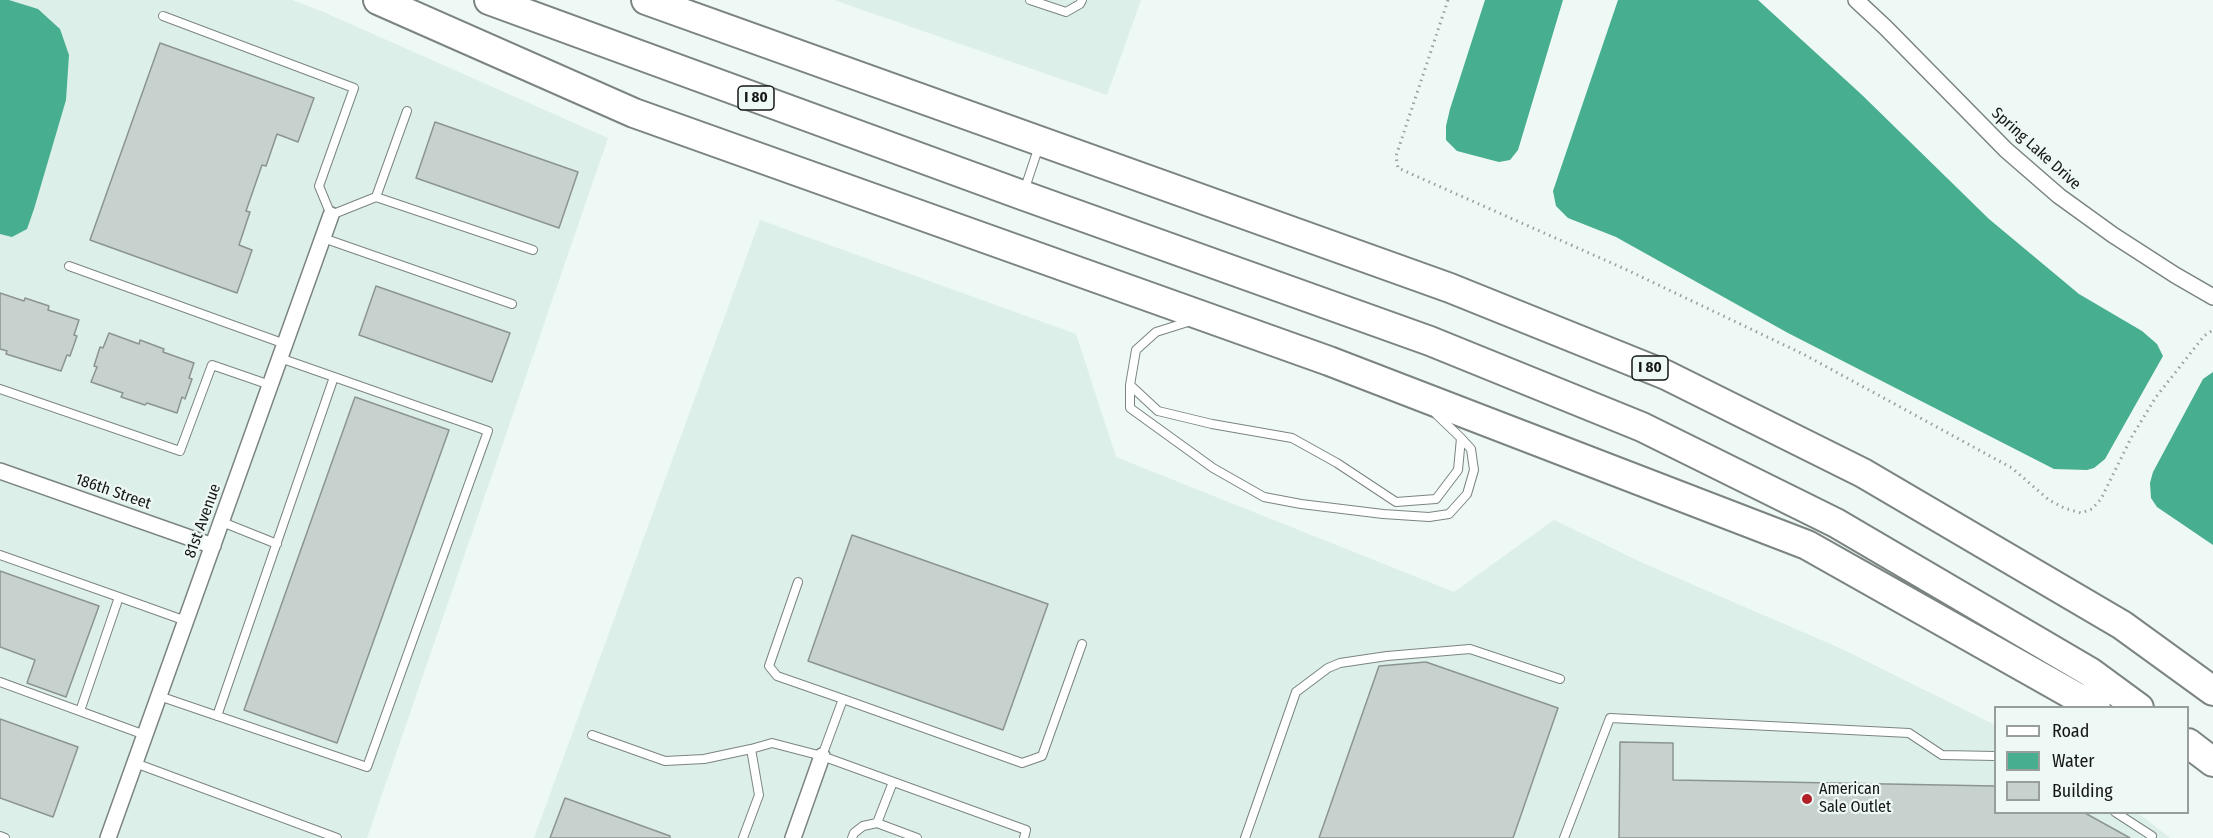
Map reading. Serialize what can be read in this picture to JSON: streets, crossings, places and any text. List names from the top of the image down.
{
  "streets": {
    "highway": ["I 80"],
    "street": ["Spring Lake Drive", "186th Street", "81st Avenue"]
  },
  "crossings": [
    ["186th Street", "81st Avenue"]
  ],
  "places": ["American Sale Outlet"],
  "legend": ["Road", "Water", "Building"]
}
